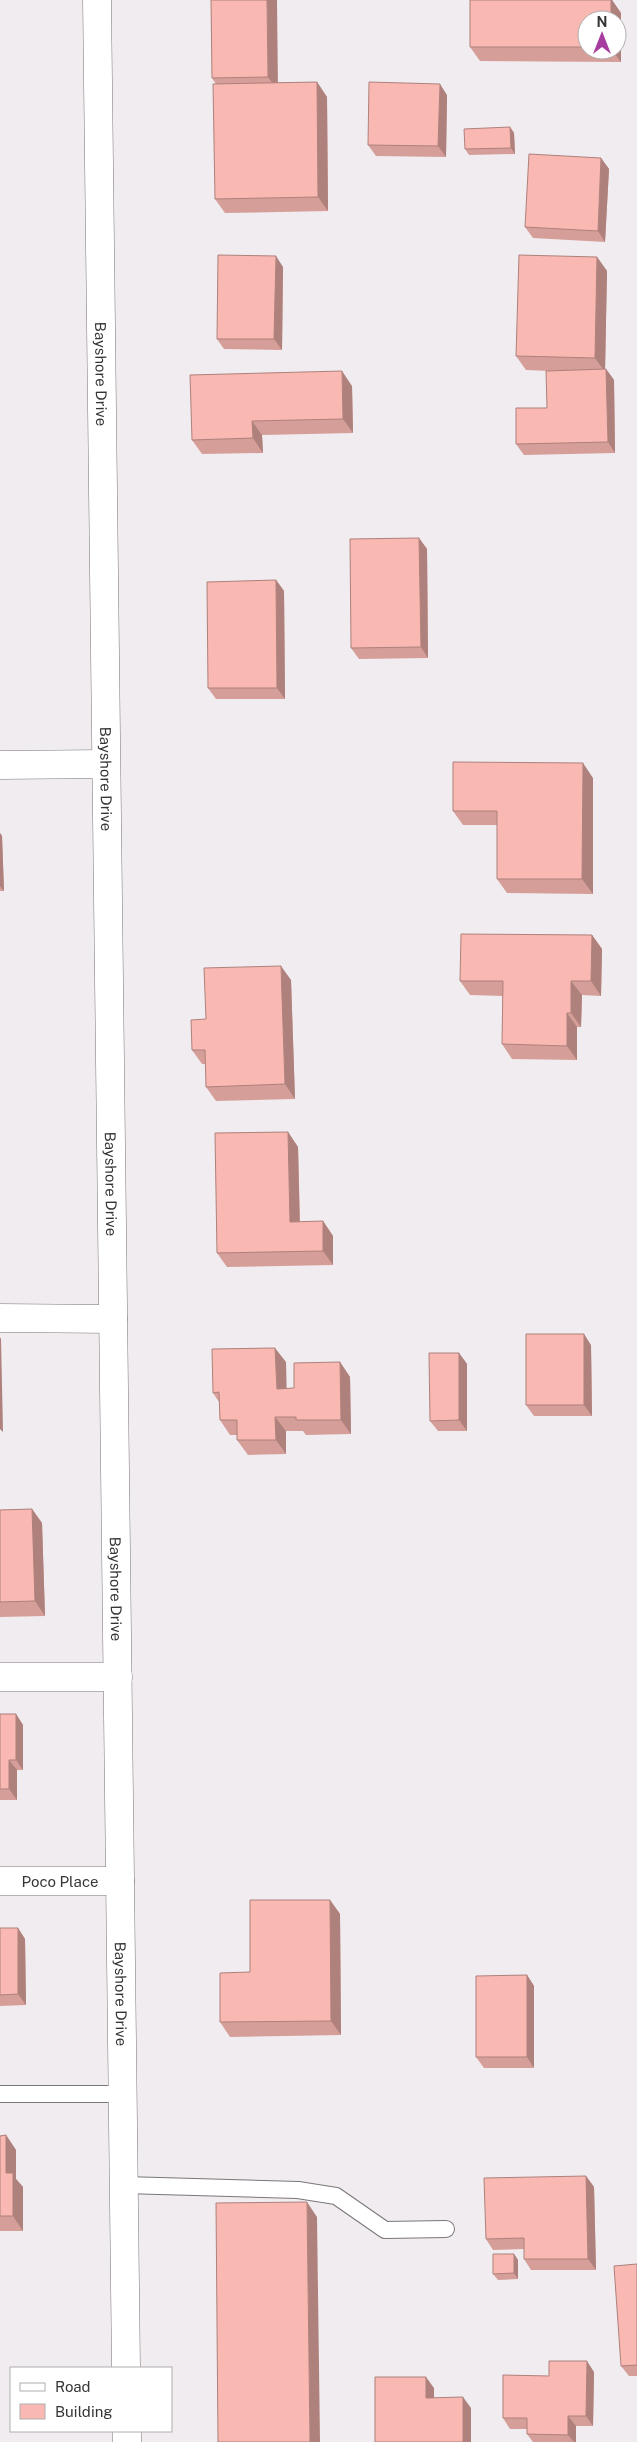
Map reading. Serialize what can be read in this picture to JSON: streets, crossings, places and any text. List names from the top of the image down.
{
  "streets": {
    "street": ["Bayshore Drive", "Poco Place"]
  },
  "crossings": [
    ["Bayshore Drive", "Poco Place"]
  ],
  "legend": ["Road", "Building"],
  "north": "top"
}
